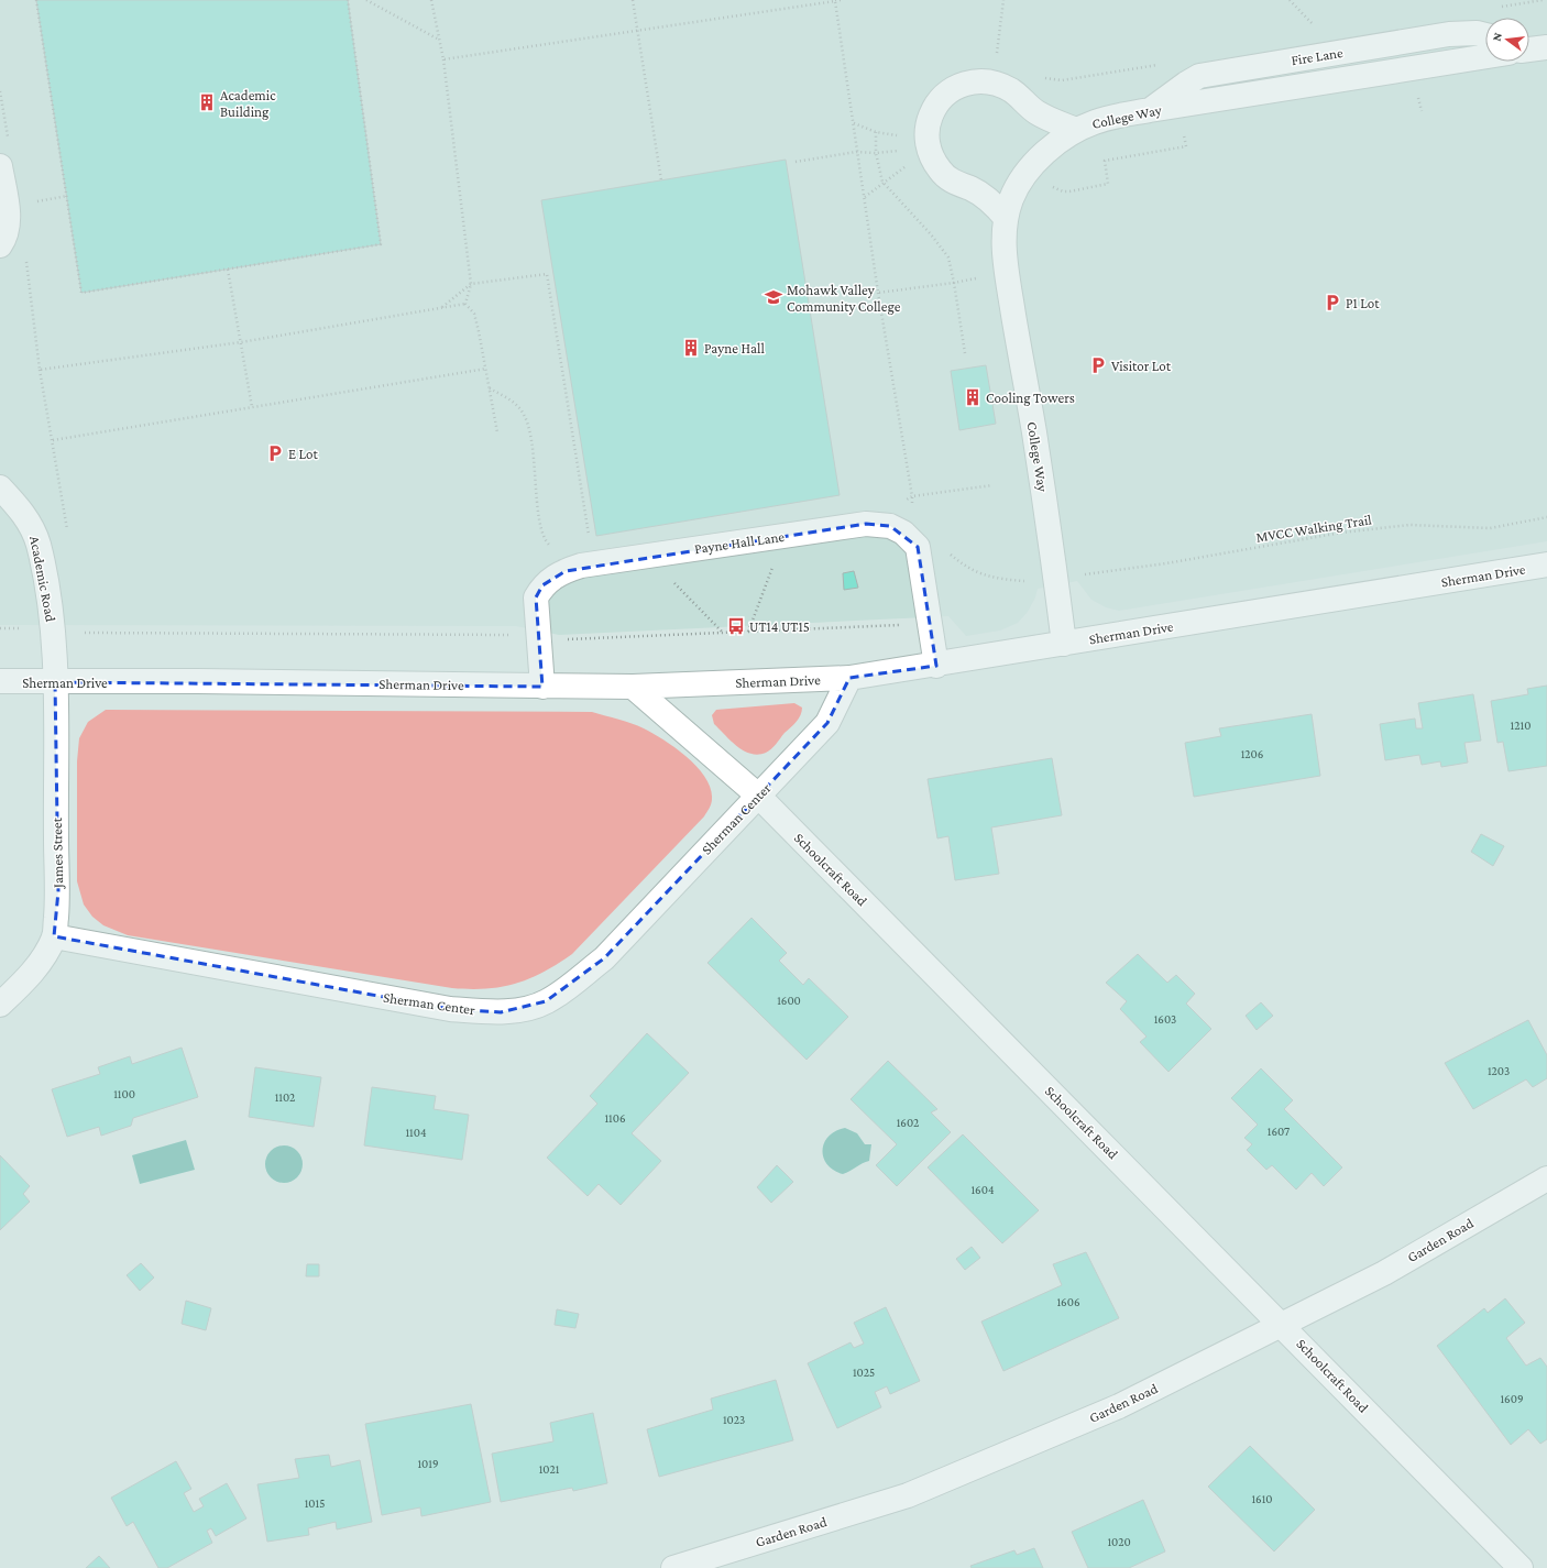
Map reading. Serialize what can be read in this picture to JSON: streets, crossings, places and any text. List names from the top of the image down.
{
  "streets": {
    "street": [
      "Fire Lane",
      "College Way",
      "Payne Hall Lane",
      "Sherman Drive",
      "Academic Road",
      "Sherman Center",
      "James Street",
      "Schoolcraft Road",
      "Garden Road"
    ],
    "path": ["MVCC Walking Trail"]
  },
  "crossings": [
    ["Fire Lane", "College Way"],
    ["College Way", "Sherman Drive"],
    ["Payne Hall Lane", "Sherman Drive"],
    ["Sherman Drive", "Academic Road"],
    ["Sherman Drive", "Sherman Center"],
    ["Sherman Drive", "James Street"],
    ["Sherman Drive", "Schoolcraft Road"],
    ["Academic Road", "James Street"],
    ["Sherman Center", "James Street"],
    ["Sherman Center", "Schoolcraft Road"],
    ["Schoolcraft Road", "Garden Road"]
  ],
  "places": {
    "building": ["Academic Building", "Payne Hall", "Cooling Towers"],
    "school or university": ["Mohawk Valley Community College"],
    "parking": ["P1 Lot", "Visitor Lot", "E Lot"],
    "bus stop": ["UT14 UT15"]
  },
  "house_numbers": [
    "1210",
    "1206",
    "1600",
    "1603",
    "1203",
    "1100",
    "1102",
    "1106",
    "1602",
    "1607",
    "1104",
    "1604",
    "1606",
    "1025",
    "1609",
    "1023",
    "1019",
    "1021",
    "1610",
    "1015",
    "1020"
  ],
  "north": "left"
}
